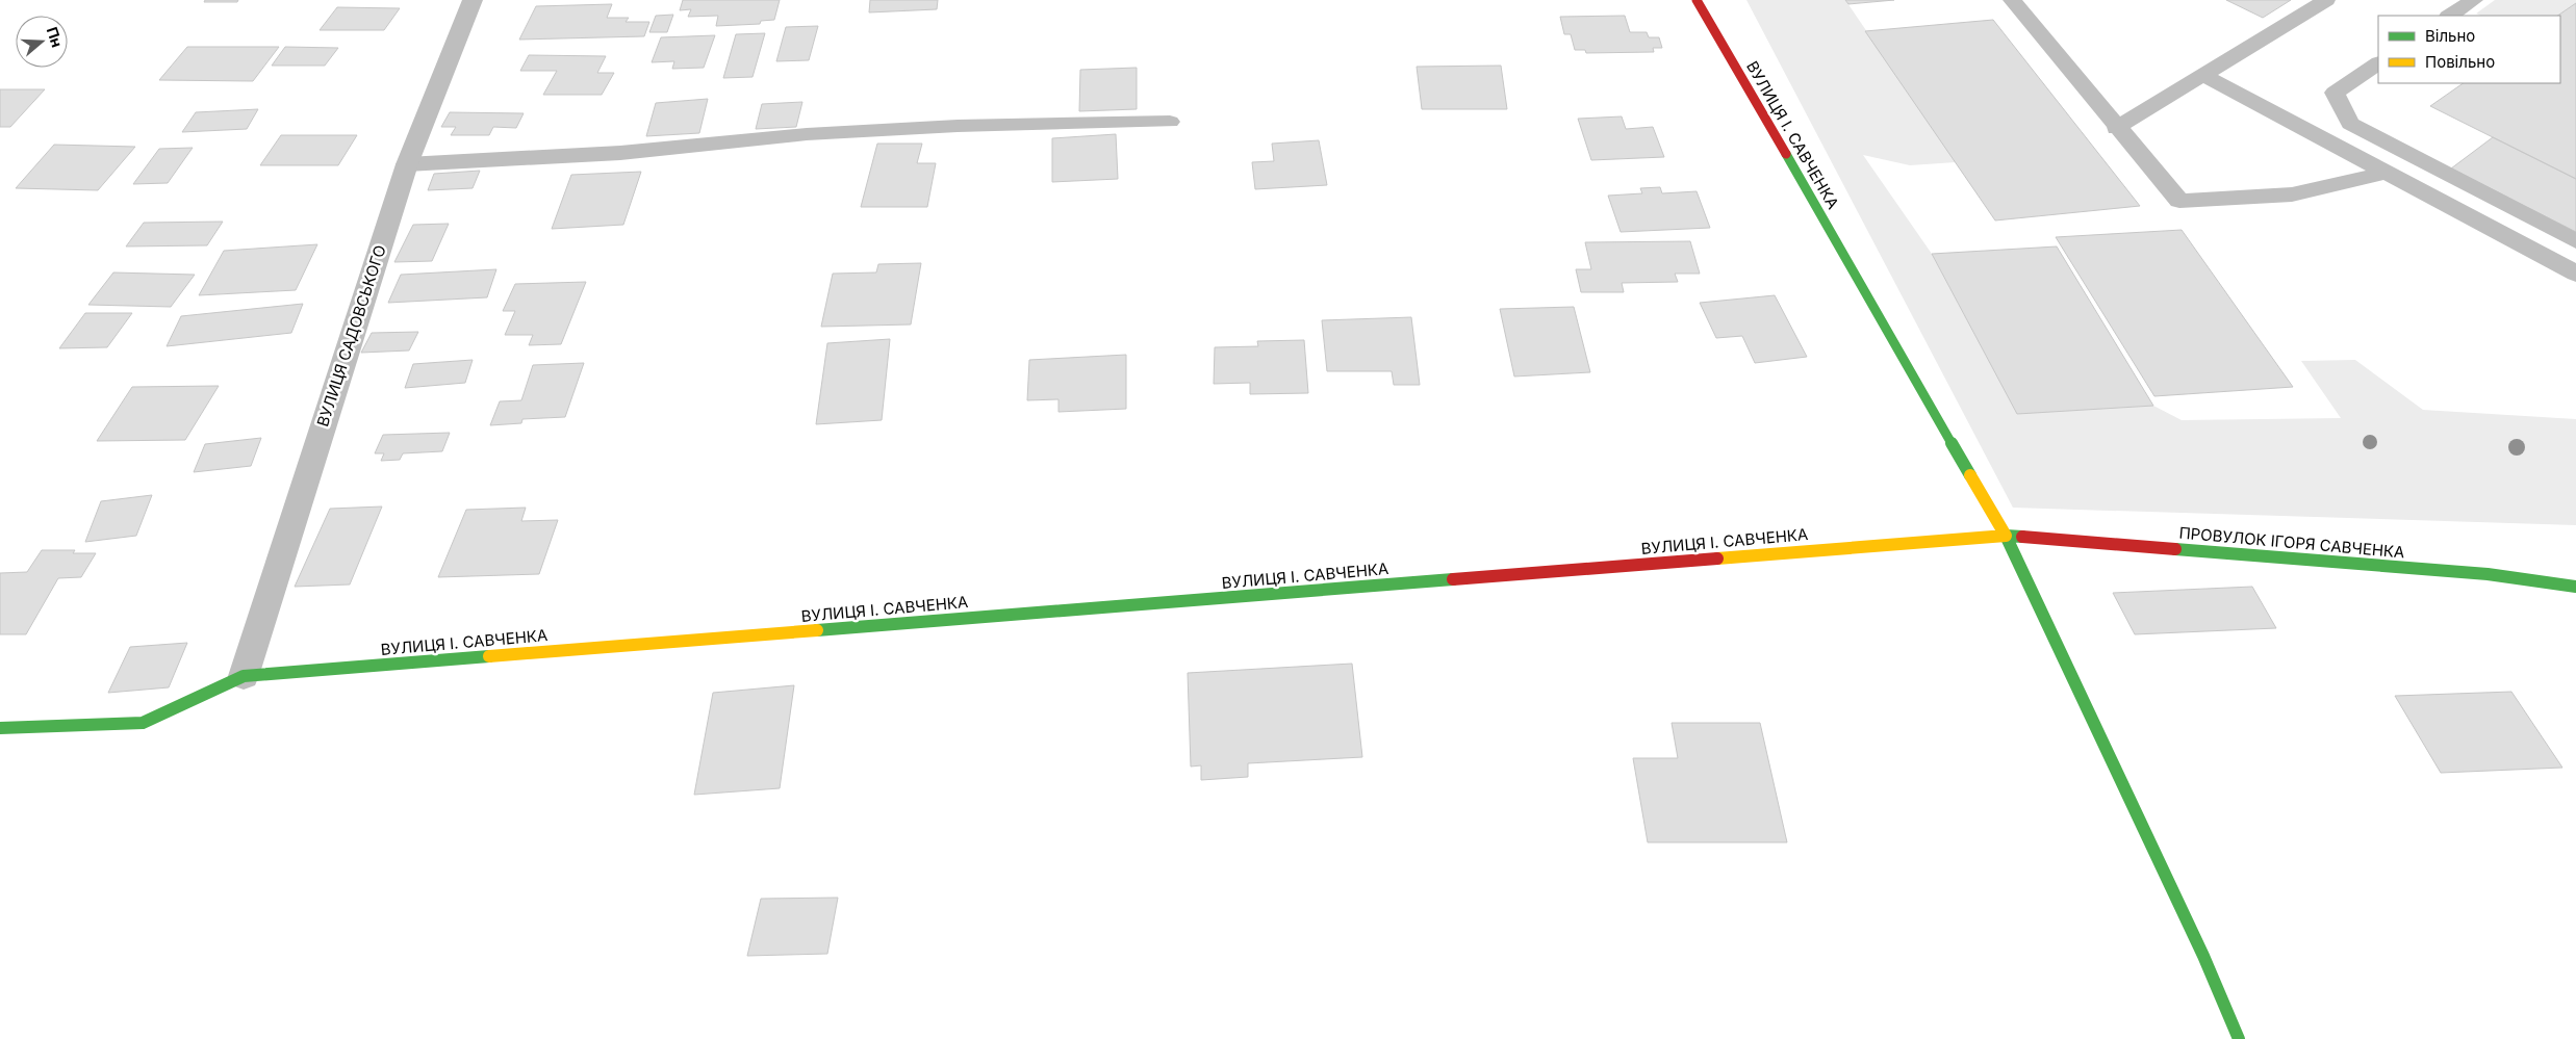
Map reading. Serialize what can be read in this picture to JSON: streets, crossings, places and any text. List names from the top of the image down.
{
  "streets": {
    "street": ["ВУЛИЦЯ І. САВЧЕНКА", "ВУЛИЦЯ САДОВСЬКОГО", "ПРОВУЛОК ІГОРЯ САВЧЕНКА"]
  },
  "crossings": [
    ["ВУЛИЦЯ І. САВЧЕНКА", "ВУЛИЦЯ САДОВСЬКОГО"],
    ["ВУЛИЦЯ І. САВЧЕНКА", "ПРОВУЛОК ІГОРЯ САВЧЕНКА"]
  ],
  "legend": ["Вільно", "Повільно"],
  "north": "right"
}
